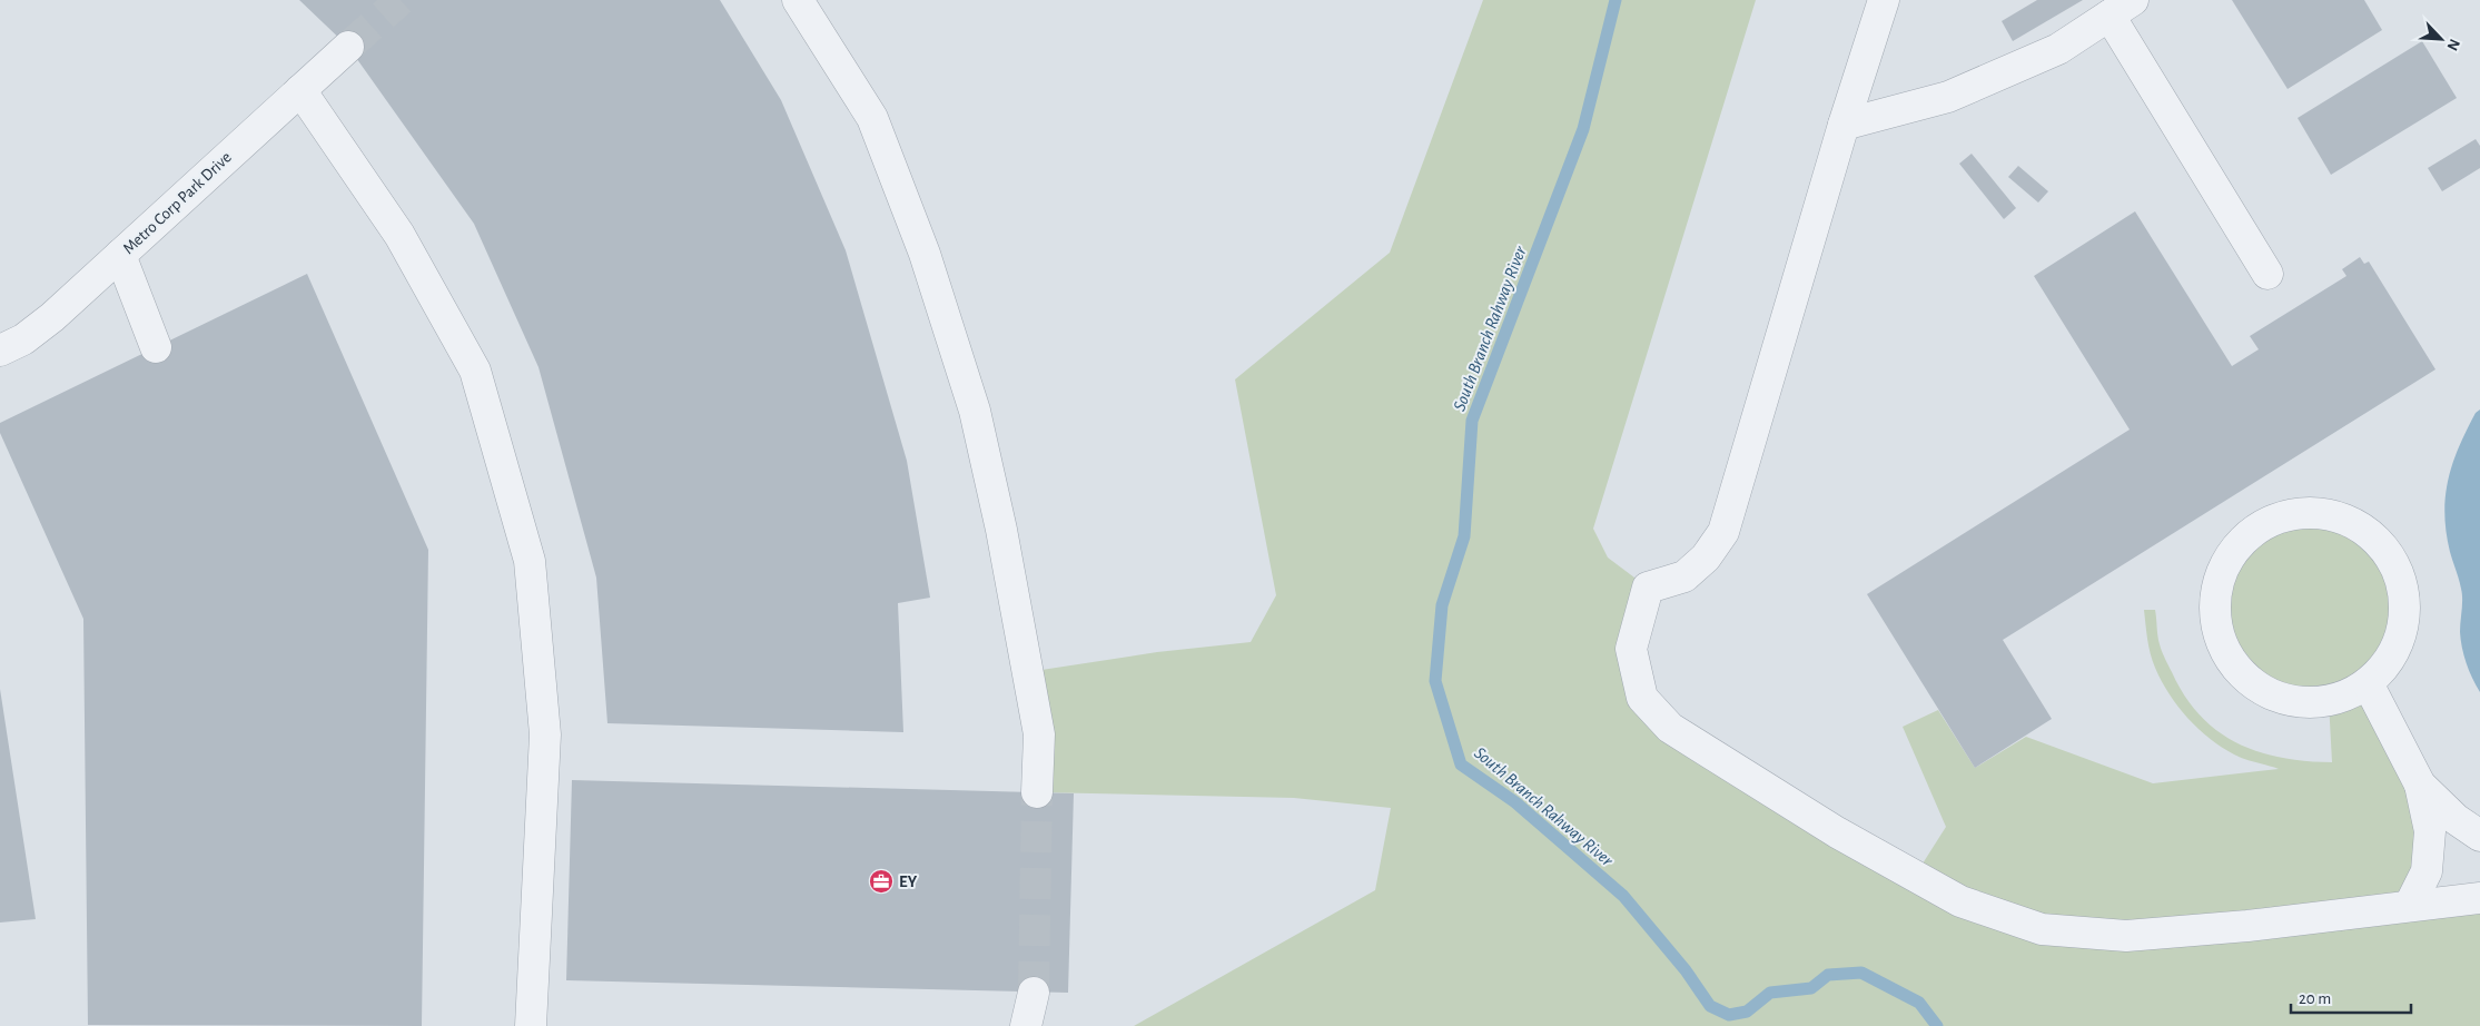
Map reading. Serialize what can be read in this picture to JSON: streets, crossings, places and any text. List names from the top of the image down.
{
  "streets": {
    "lane": ["Metro Corp Park Drive"]
  },
  "water": ["South Branch Rahway River"],
  "places": {
    "office": ["EY"]
  },
  "scale_bar": "20 m",
  "north": "bottom right"
}
